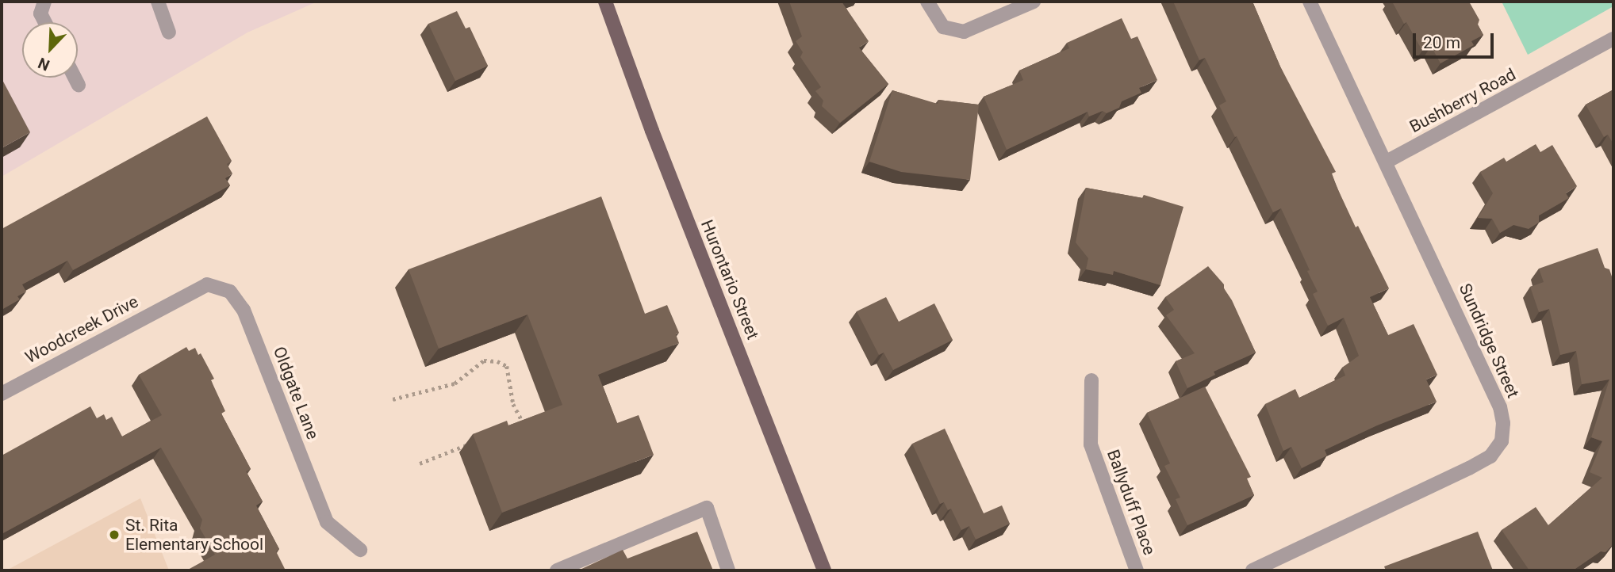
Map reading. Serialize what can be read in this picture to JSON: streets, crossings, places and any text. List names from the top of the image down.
{
  "streets": {
    "main road": ["Hurontario Street"],
    "street": [
      "Bushberry Road",
      "Woodcreek Drive",
      "Sundridge Street",
      "Oldgate Lane",
      "Ballyduff Place"
    ]
  },
  "crossings": [
    ["Bushberry Road", "Sundridge Street"],
    ["Woodcreek Drive", "Oldgate Lane"]
  ],
  "places": ["St. Rita Elementary School"],
  "scale_bar": "20 m",
  "north": "bottom left"
}
